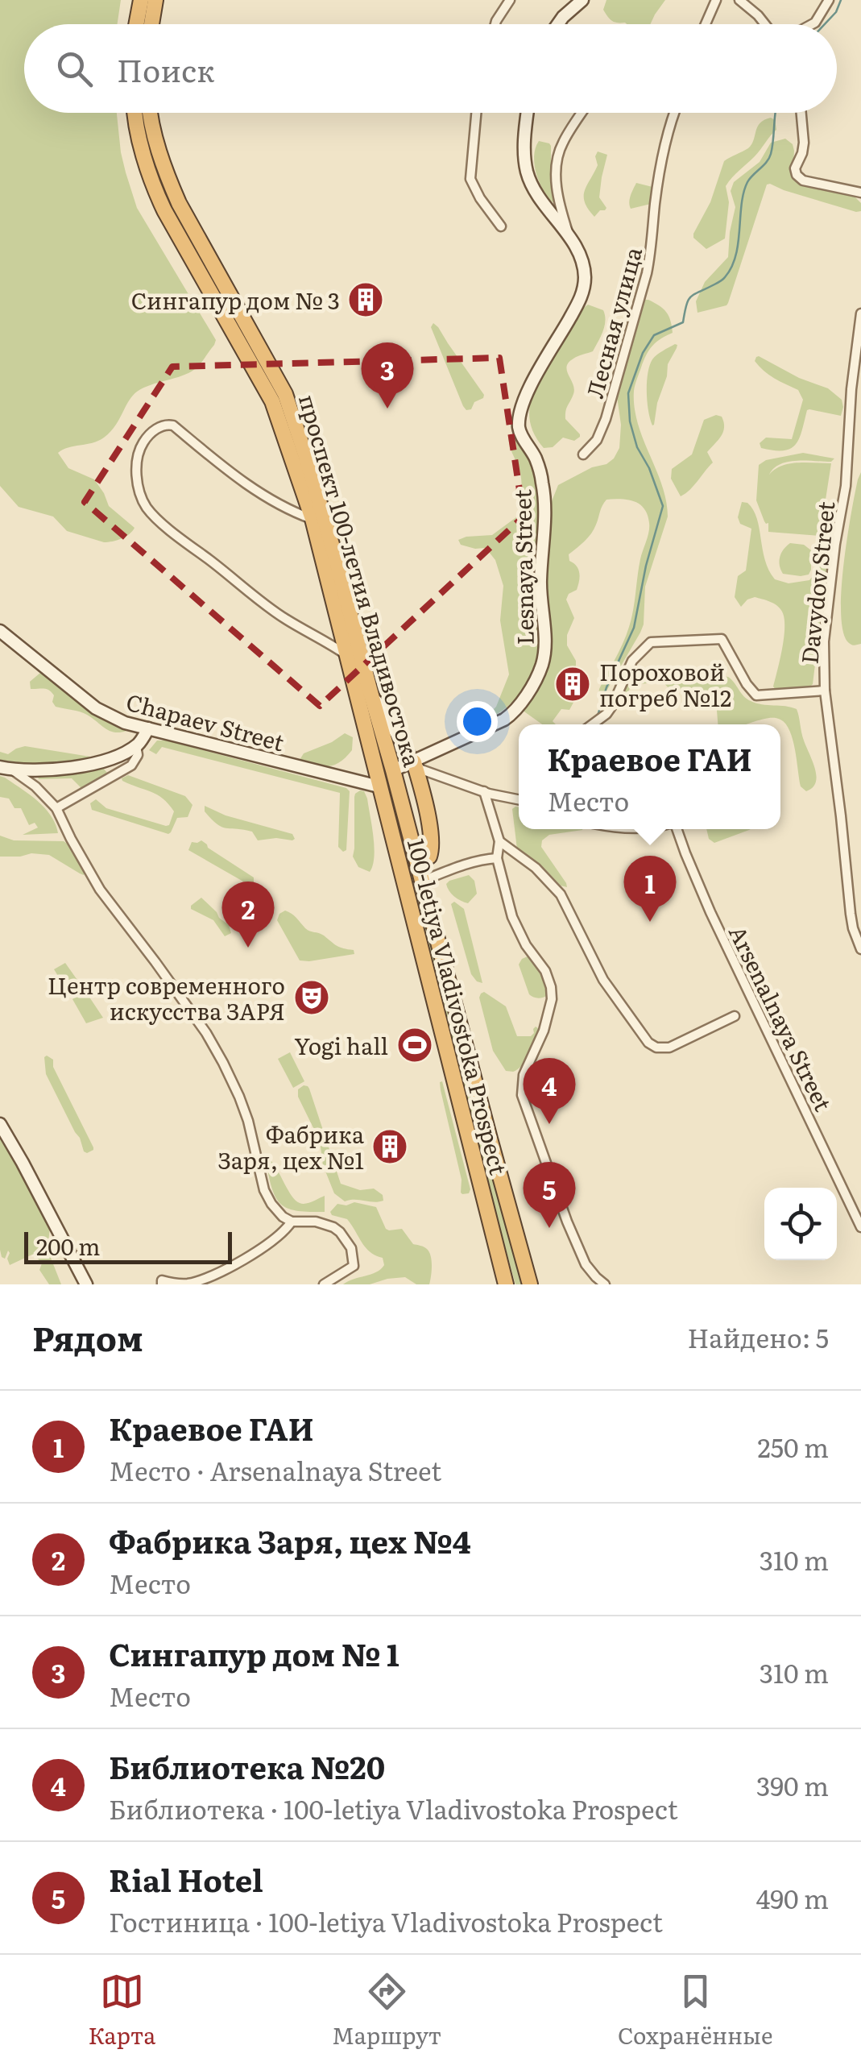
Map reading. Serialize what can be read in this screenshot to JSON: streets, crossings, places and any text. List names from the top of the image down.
{
  "streets": {
    "highway": ["проспект 100-летия Владивостока", "100-letiya Vladivostoka Prospect"],
    "main road": ["Lesnaya Street", "Chapaev Street"],
    "street": ["Лесная улица", "Davydov Street", "Arsenalnaya Street"]
  },
  "crossings": [
    ["проспект 100-летия Владивостока", "Chapaev Street"],
    ["проспект 100-летия Владивостока", "100-letiya Vladivostoka Prospect"],
    ["Chapaev Street", "100-letiya Vladivostoka Prospect"]
  ],
  "places": {
    "building": ["Сингапур дом № 3", "Пороховой погреб №12", "Фабрика Заря, цех №1"],
    "theatre": ["Центр современного искусства ЗАРЯ"],
    "sports": ["Yogi hall"]
  },
  "scale_bar": "200 m",
  "page": {
    "search": "Поиск",
    "pins": [
      "3",
      "1",
      "2",
      "4",
      "5"
    ],
    "popup": ["Краевое ГАИ", "Место"],
    "scale": "200 m",
    "heading": ["Рядом", "Найдено: 5"],
    "list": [
      {
        "mark": "1",
        "name": "Краевое ГАИ",
        "note": "Место · Arsenalnaya Street",
        "value": "250 m"
      },
      {
        "mark": "2",
        "name": "Фабрика Заря, цех №4",
        "note": "Место",
        "value": "310 m"
      },
      {
        "mark": "3",
        "name": "Сингапур дом № 1",
        "note": "Место",
        "value": "310 m"
      },
      {
        "mark": "4",
        "name": "Библиотека №20",
        "note": "Библиотека · 100-letiya Vladivostoka Prospect",
        "value": "390 m"
      },
      {
        "mark": "5",
        "name": "Rial Hotel",
        "note": "Гостиница · 100-letiya Vladivostoka Prospect",
        "value": "490 m"
      }
    ],
    "nav": ["Карта", "Маршрут", "Сохранённые"]
  }
}
